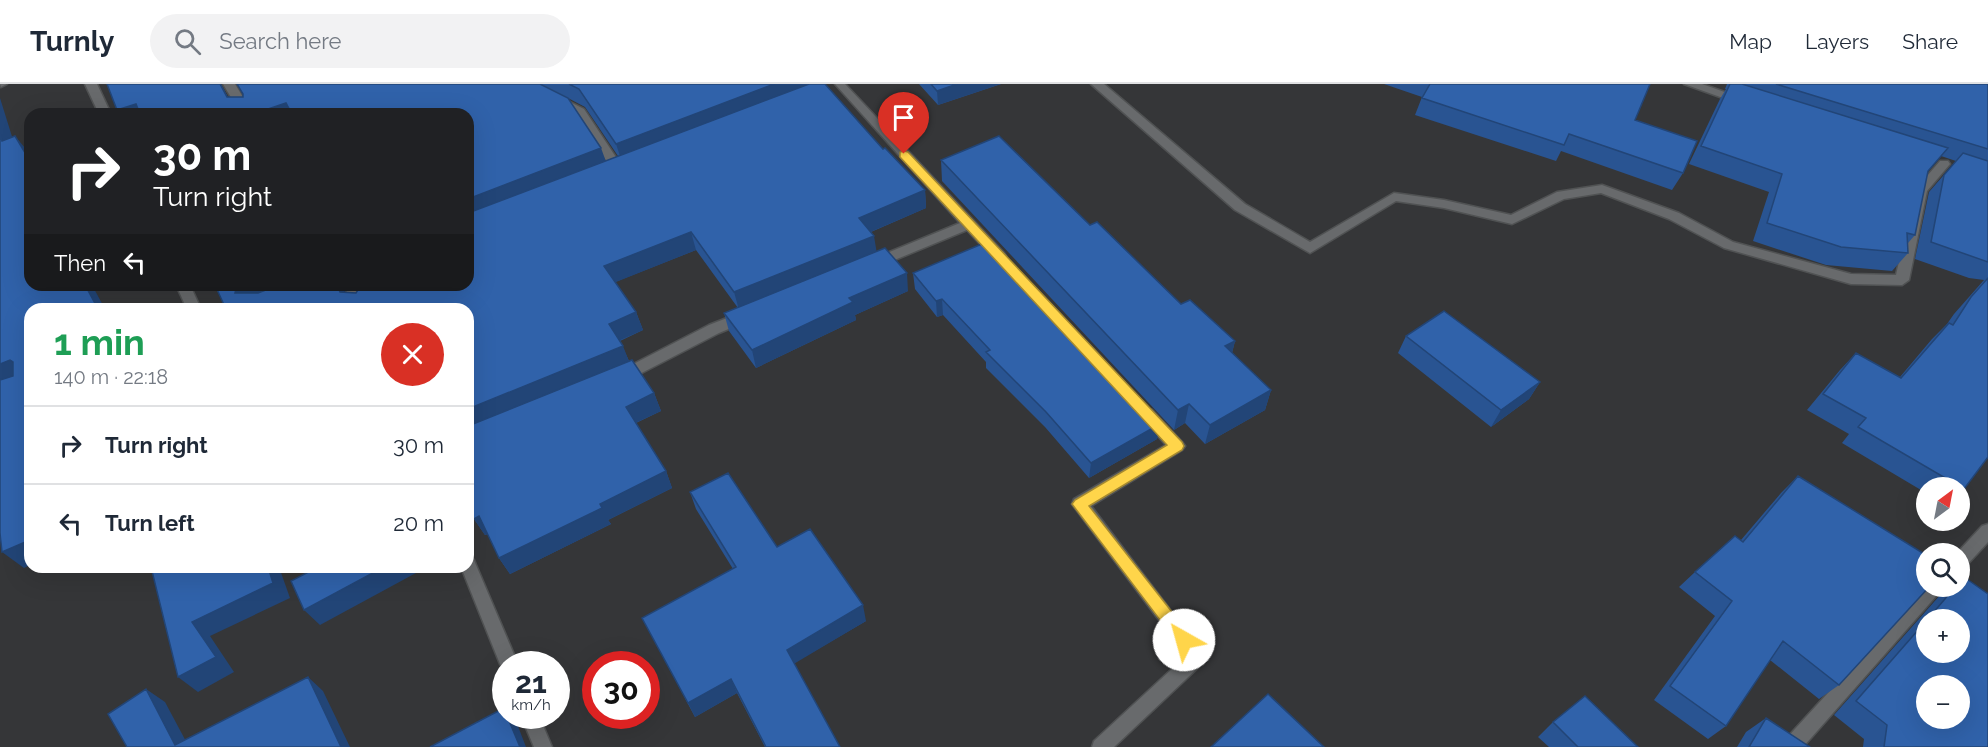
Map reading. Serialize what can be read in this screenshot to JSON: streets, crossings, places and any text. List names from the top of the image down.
{
  "north": "top right",
  "page": {
    "header": "Turnly",
    "search": "Search here",
    "nav": ["Map", "Layers", "Share"],
    "turn": ["30 m", "Turn right"],
    "then": "Then",
    "heading": ["1 min", "140 m · 22:18"],
    "list": [
      {
        "name": "Turn right",
        "value": "30 m"
      },
      {
        "name": "Turn left",
        "value": "20 m"
      }
    ],
    "map_buttons": ["+", "−"],
    "speed": "21 km/h",
    "limit": "30"
  }
}
